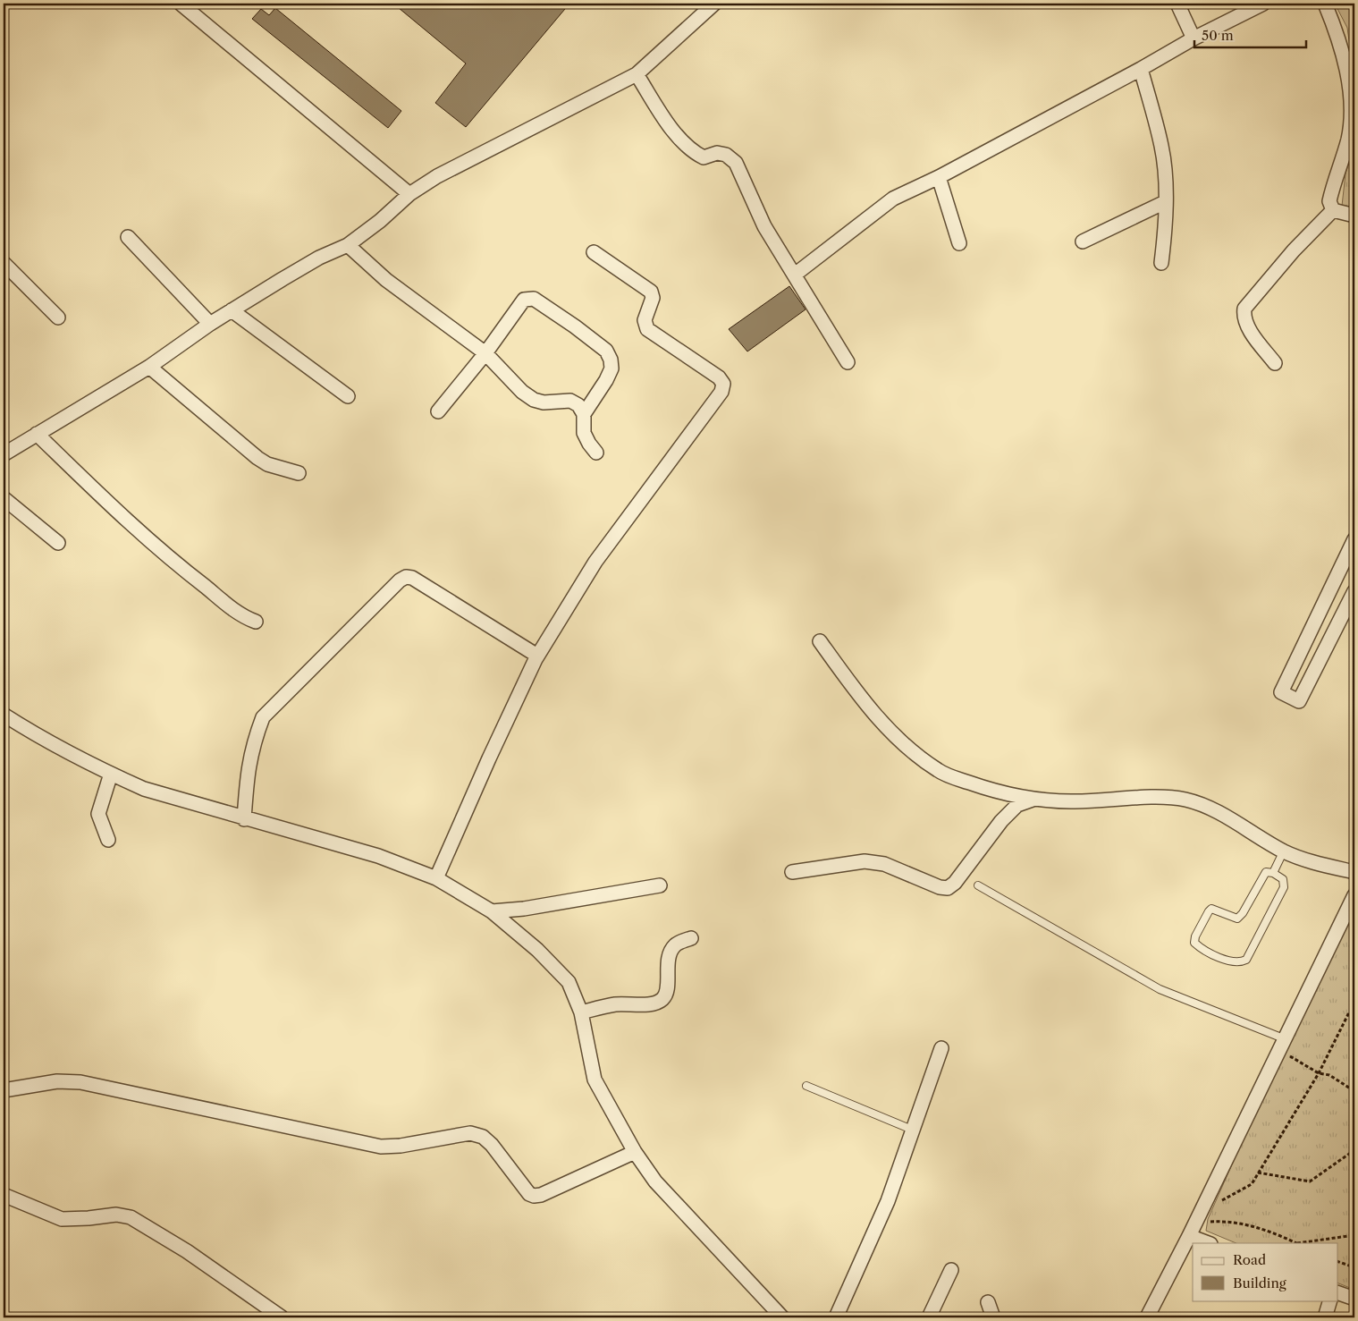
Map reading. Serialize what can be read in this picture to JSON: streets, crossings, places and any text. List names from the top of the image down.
{
  "legend": ["Road", "Building"],
  "scale_bar": "50 m"
}
